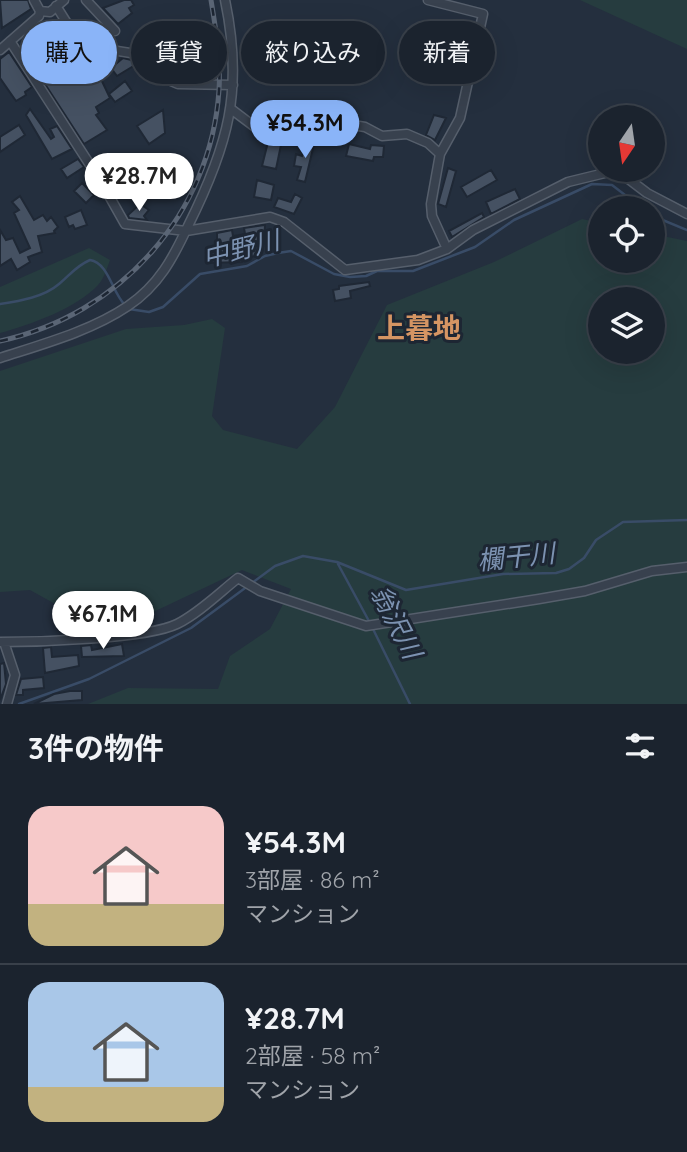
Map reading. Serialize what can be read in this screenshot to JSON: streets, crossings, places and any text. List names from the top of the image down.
{
  "districts": ["上暮地"],
  "water": ["中野川", "欄干川", "翁沢川"],
  "north": "bottom",
  "page": {
    "chip": [
      "購入",
      "賃貸",
      "絞り込み",
      "新着"
    ],
    "price": ["¥54.3M", "¥28.7M", "¥67.1M"],
    "heading": "3件の物件",
    "list": [
      {
        "name": "¥54.3M",
        "note": "3部屋 · 86 m² · マンション"
      },
      {
        "name": "¥28.7M",
        "note": "2部屋 · 58 m² · マンション"
      }
    ]
  }
}
